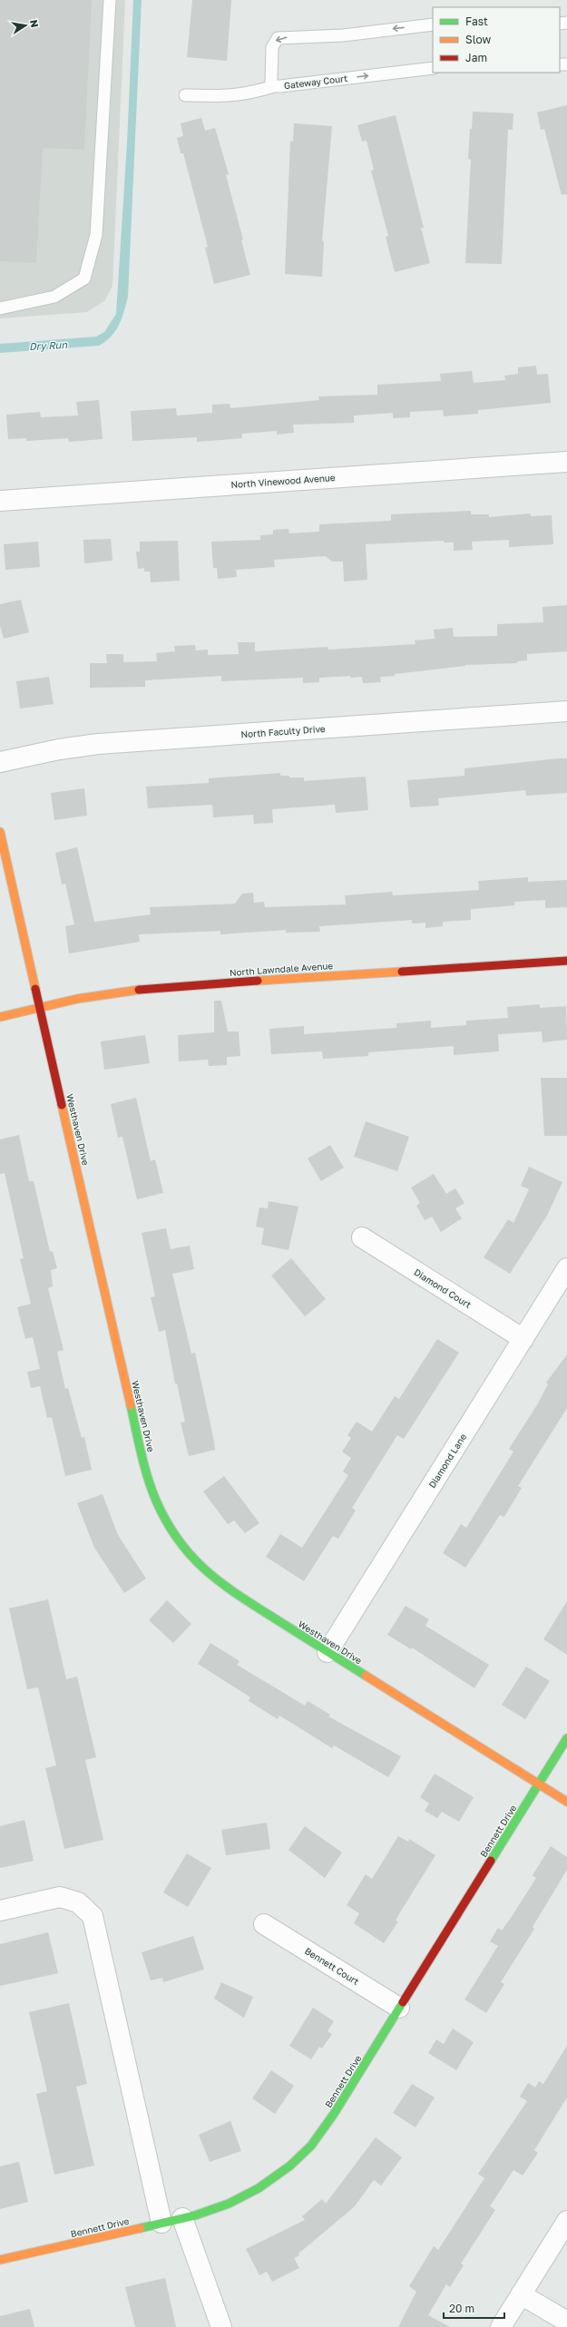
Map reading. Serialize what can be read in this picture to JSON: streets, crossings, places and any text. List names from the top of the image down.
{
  "streets": {
    "street": [
      "North Vinewood Avenue",
      "North Faculty Drive",
      "North Lawndale Avenue",
      "Westhaven Drive",
      "Diamond Court",
      "Diamond Lane",
      "Bennett Drive",
      "Bennett Court"
    ],
    "lane": ["Gateway Court"]
  },
  "crossings": [
    ["North Lawndale Avenue", "Westhaven Drive"],
    ["Westhaven Drive", "Diamond Lane"],
    ["Westhaven Drive", "Bennett Drive"],
    ["Diamond Court", "Diamond Lane"],
    ["Bennett Drive", "Bennett Court"]
  ],
  "water": ["Dry Run"],
  "legend": ["Fast", "Slow", "Jam"],
  "scale_bar": "20 m",
  "north": "right"
}
